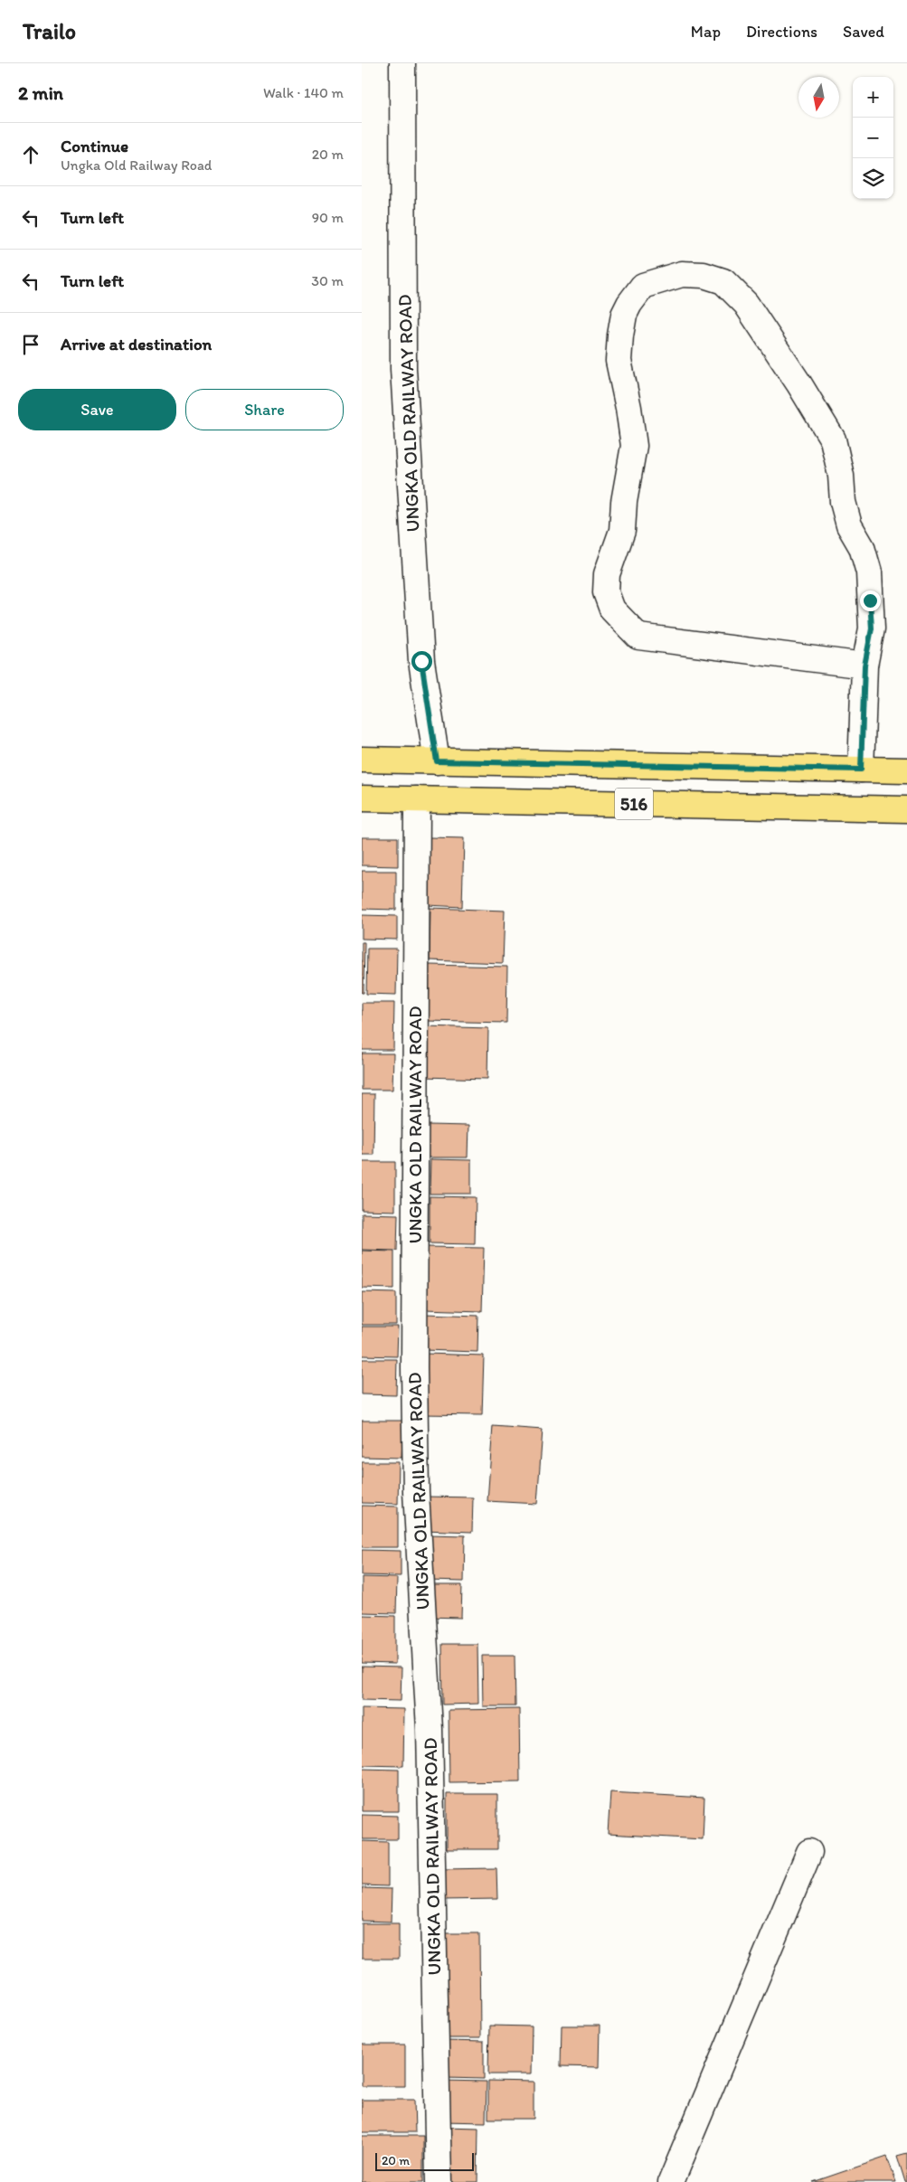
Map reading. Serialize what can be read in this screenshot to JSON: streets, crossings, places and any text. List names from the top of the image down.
{
  "streets": {
    "main road": ["516"],
    "street": ["UNGKA OLD RAILWAY ROAD"]
  },
  "crossings": [
    ["UNGKA OLD RAILWAY ROAD", "516"]
  ],
  "scale_bar": "20 m",
  "north": "bottom",
  "page": {
    "header": "Trailo",
    "nav": ["Map", "Directions", "Saved"],
    "heading": ["2 min", "Walk · 140 m"],
    "map_buttons": ["+", "−"],
    "list": [
      ["Continue", "Ungka Old Railway Road", "20 m"],
      ["Turn left", "90 m"],
      ["Turn left", "30 m"],
      "Arrive at destination"
    ],
    "buttons": ["Save", "Share"],
    "scale": "20 m"
  }
}
